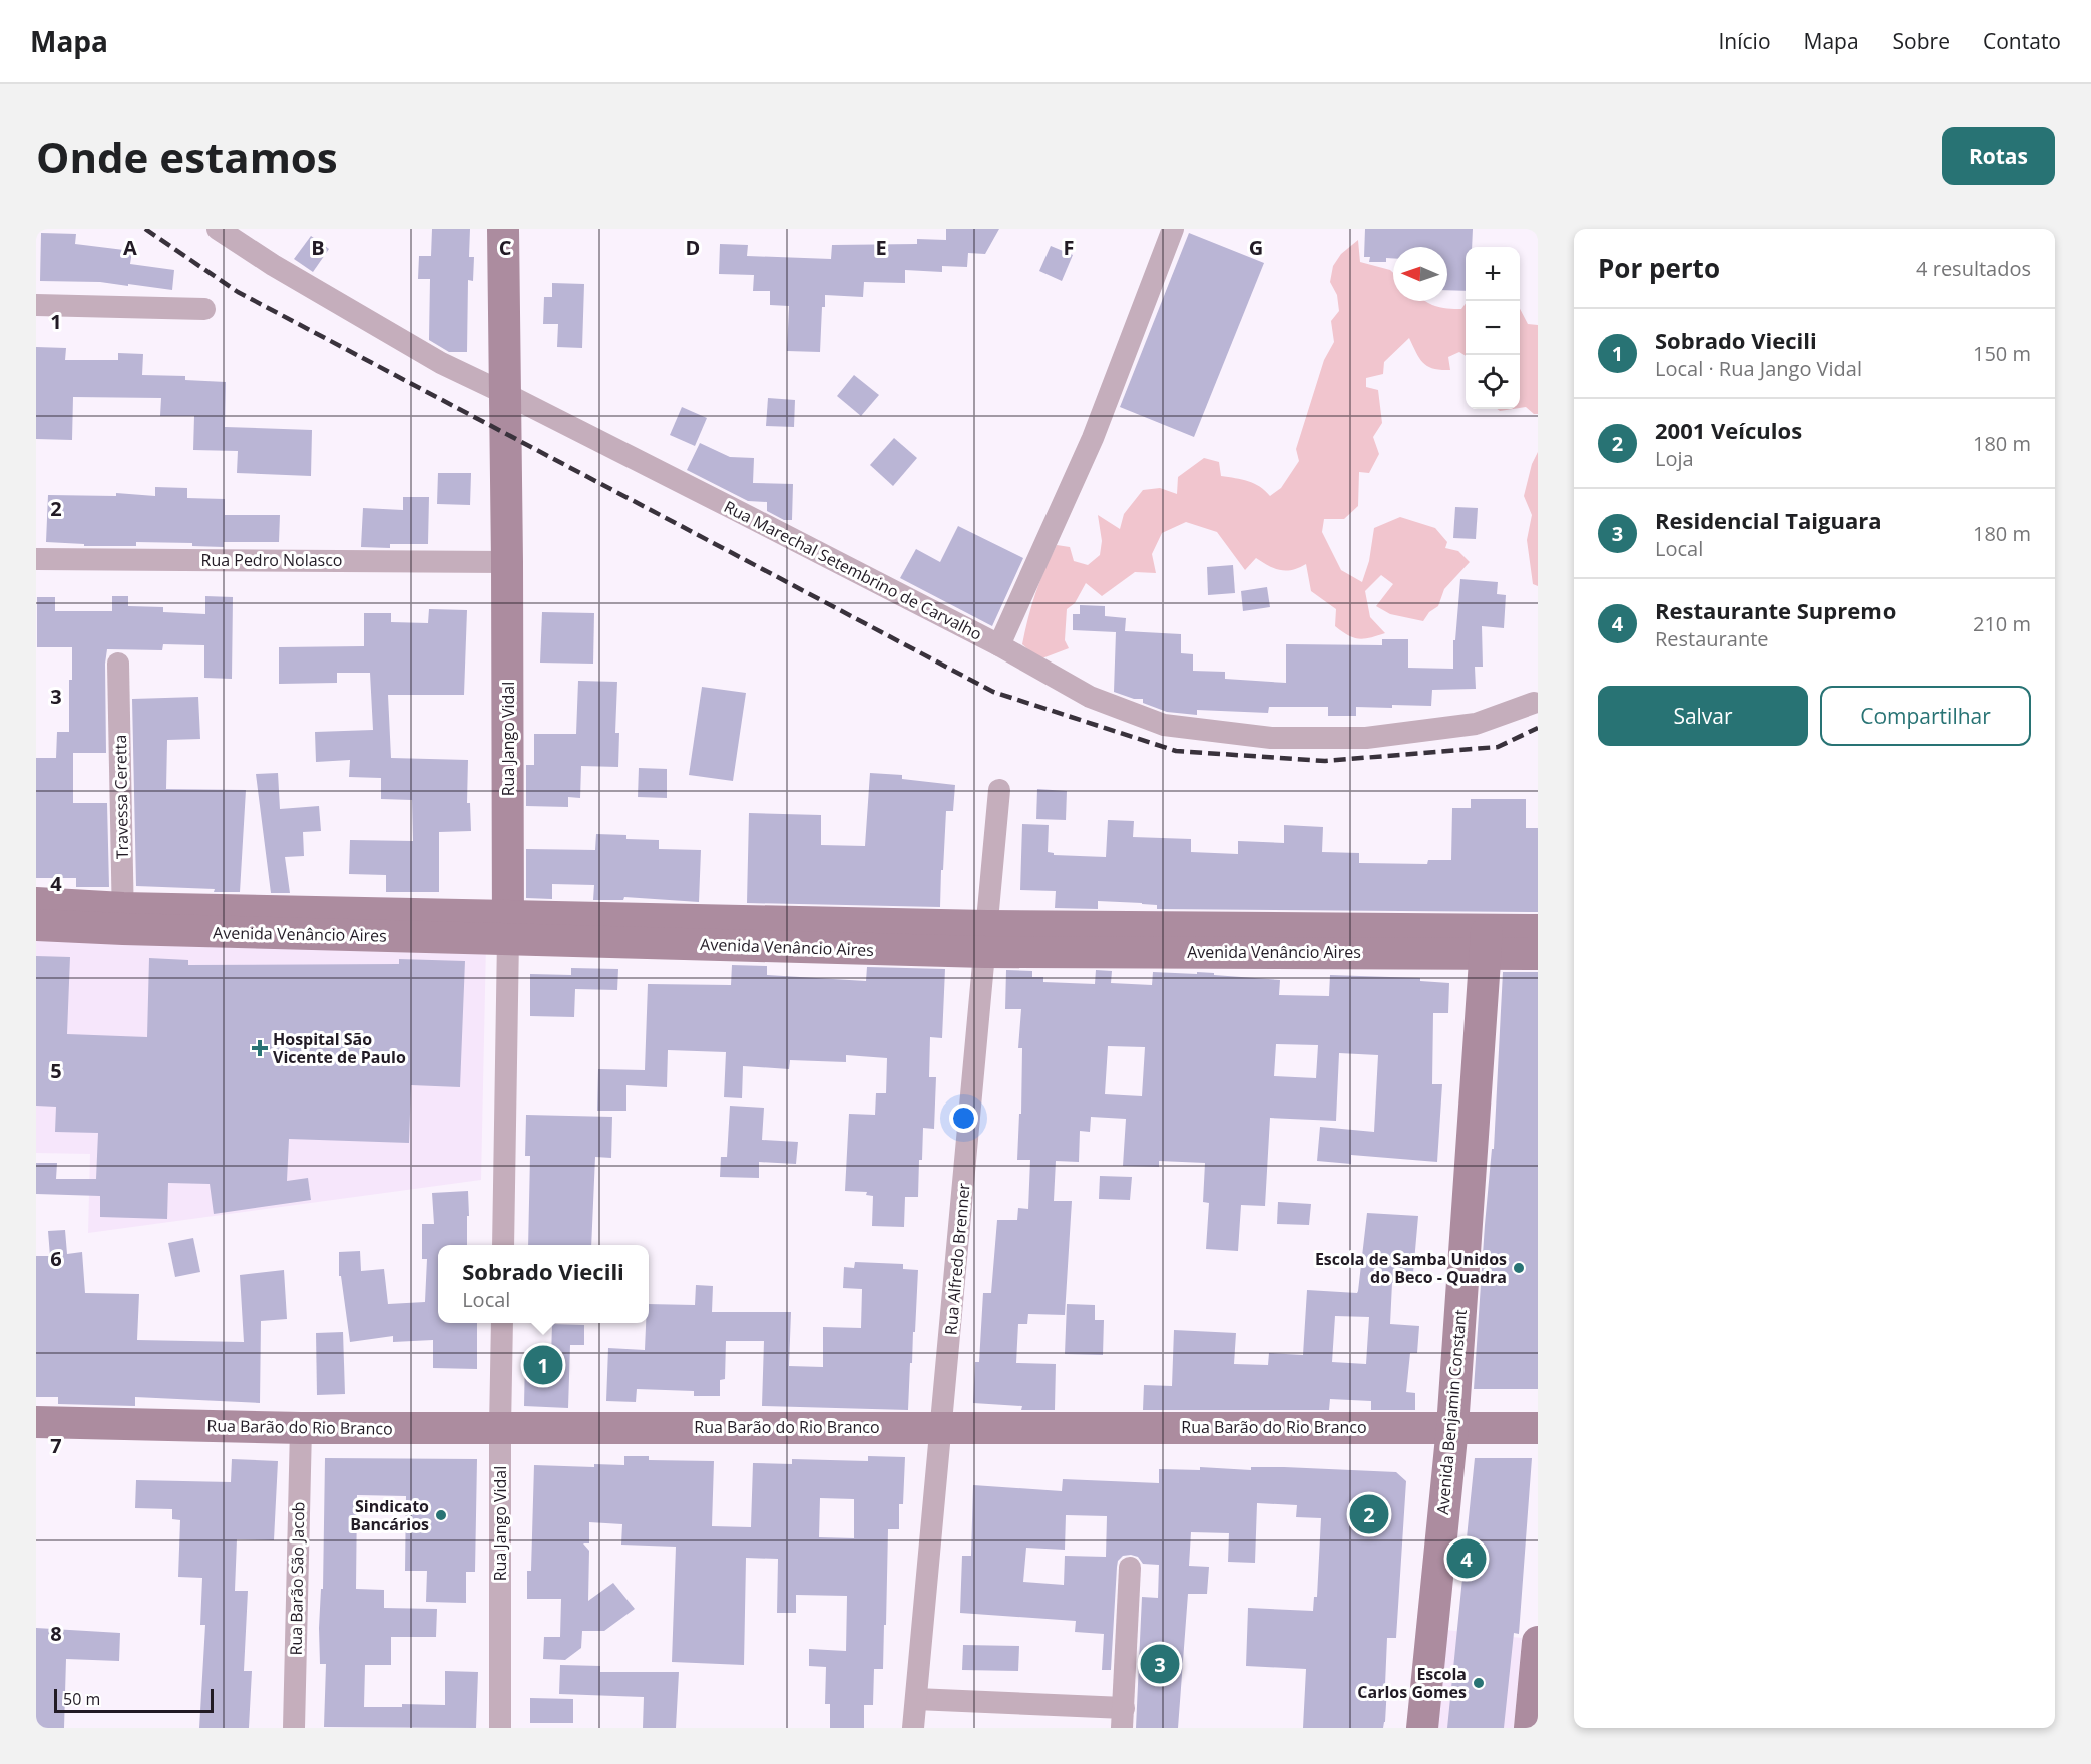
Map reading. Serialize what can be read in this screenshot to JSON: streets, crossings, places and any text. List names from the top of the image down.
{
  "streets": {
    "main road": [
      "Rua Jango Vidal",
      "Avenida Venâncio Aires",
      "Avenida Benjamin Constant",
      "Rua Barão do Rio Branco"
    ],
    "street": [
      "Rua Pedro Nolasco",
      "Rua Marechal Setembrino de Carvalho",
      "Travessa Ceretta",
      "Rua Alfredo Brenner",
      "Rua Barão São Jacob"
    ]
  },
  "crossings": [
    ["Rua Pedro Nolasco", "Rua Jango Vidal"],
    ["Rua Marechal Setembrino de Carvalho", "Rua Jango Vidal"],
    ["Rua Jango Vidal", "Avenida Venâncio Aires"],
    ["Rua Jango Vidal", "Rua Barão do Rio Branco"],
    ["Travessa Ceretta", "Avenida Venâncio Aires"],
    ["Avenida Venâncio Aires", "Rua Alfredo Brenner"],
    ["Avenida Venâncio Aires", "Avenida Benjamin Constant"],
    ["Rua Alfredo Brenner", "Rua Barão do Rio Branco"],
    ["Avenida Benjamin Constant", "Rua Barão do Rio Branco"],
    ["Rua Barão do Rio Branco", "Rua Barão São Jacob"]
  ],
  "places": {
    "health": ["Hospital São Vicente de Paulo"],
    "other": ["Escola de Samba Unidos do Beco - Quadra", "Sindicato Bancários", "Escola Carlos Gomes"]
  },
  "scale_bar": "50 m",
  "north": "left",
  "page": {
    "header": "Mapa",
    "nav": [
      "Início",
      "Mapa",
      "Sobre",
      "Contato"
    ],
    "buttons": [
      "Rotas",
      ["Salvar", "Compartilhar"]
    ],
    "title": "Onde estamos",
    "heading": ["Por perto", "4 resultados"],
    "map_buttons": ["+", "−"],
    "list": [
      {
        "mark": "1",
        "name": "Sobrado Viecili",
        "note": "Local · Rua Jango Vidal",
        "value": "150 m"
      },
      {
        "mark": "2",
        "name": "2001 Veículos",
        "note": "Loja",
        "value": "180 m"
      },
      {
        "mark": "3",
        "name": "Residencial Taiguara",
        "note": "Local",
        "value": "180 m"
      },
      {
        "mark": "4",
        "name": "Restaurante Supremo",
        "note": "Restaurante",
        "value": "210 m"
      }
    ],
    "popup": ["Sobrado Viecili", "Local"],
    "pins": [
      "1",
      "2",
      "4",
      "3"
    ],
    "scale": "50 m"
  },
  "grid": {
    "columns": [
      "A",
      "B",
      "C",
      "D",
      "E",
      "F",
      "G"
    ],
    "rows": [
      "1",
      "2",
      "3",
      "4",
      "5",
      "6",
      "7",
      "8"
    ]
  }
}
